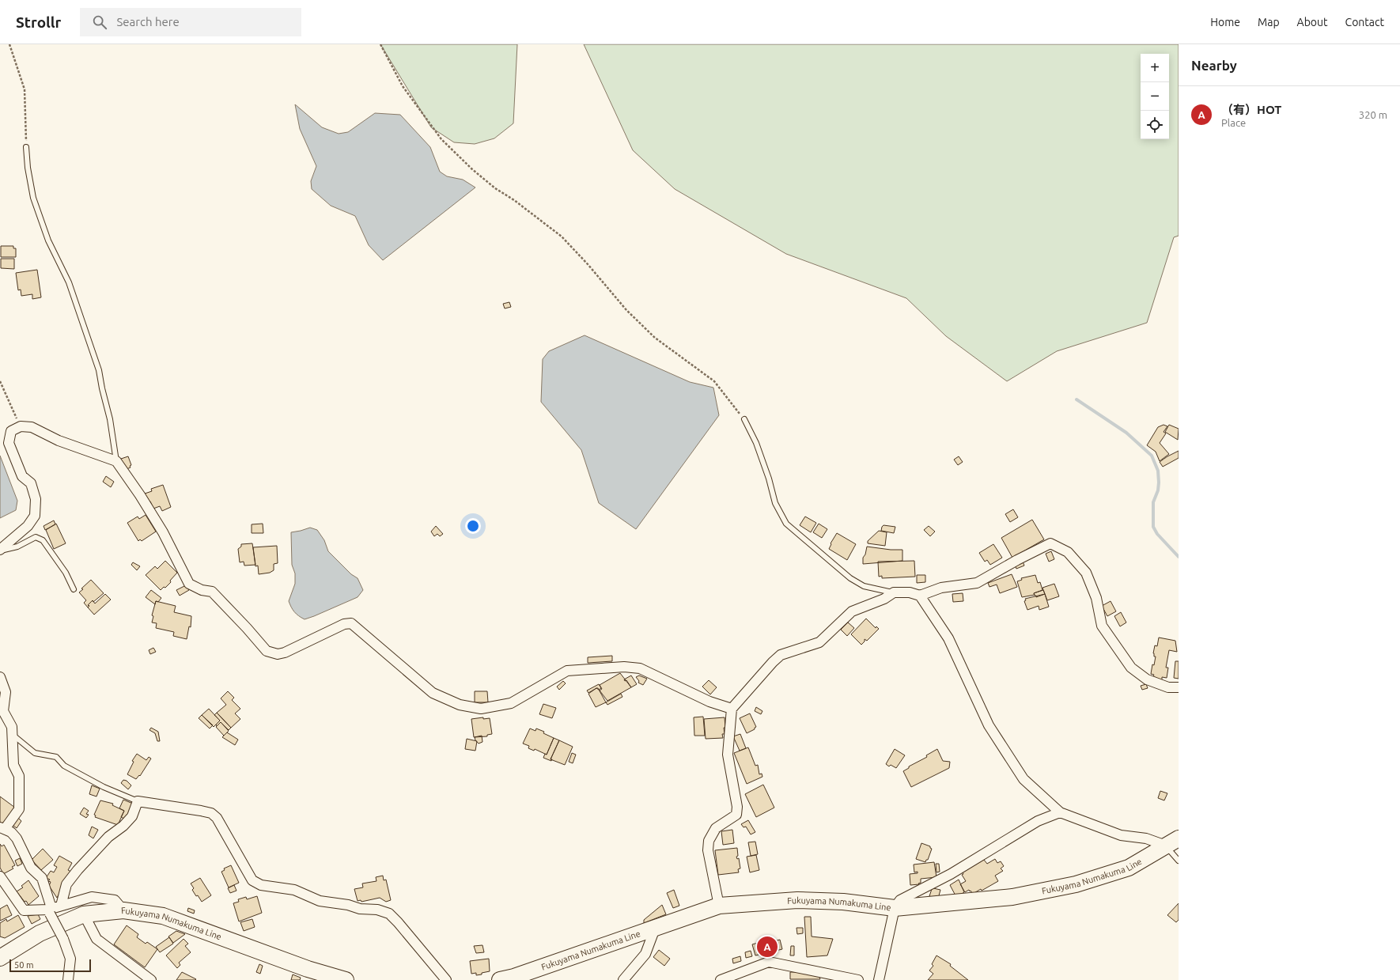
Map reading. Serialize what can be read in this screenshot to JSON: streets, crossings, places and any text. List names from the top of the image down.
{
  "streets": {
    "main road": ["Fukuyama Numakuma Line"]
  },
  "scale_bar": "50 m",
  "page": {
    "header": "Strollr",
    "search": "Search here",
    "nav": [
      "Home",
      "Map",
      "About",
      "Contact"
    ],
    "heading": "Nearby",
    "map_buttons": ["+", "−"],
    "list": [
      {
        "mark": "A",
        "name": "（有）HOT",
        "note": "Place",
        "value": "320 m"
      }
    ],
    "pins": "A",
    "scale": "50 m"
  }
}
